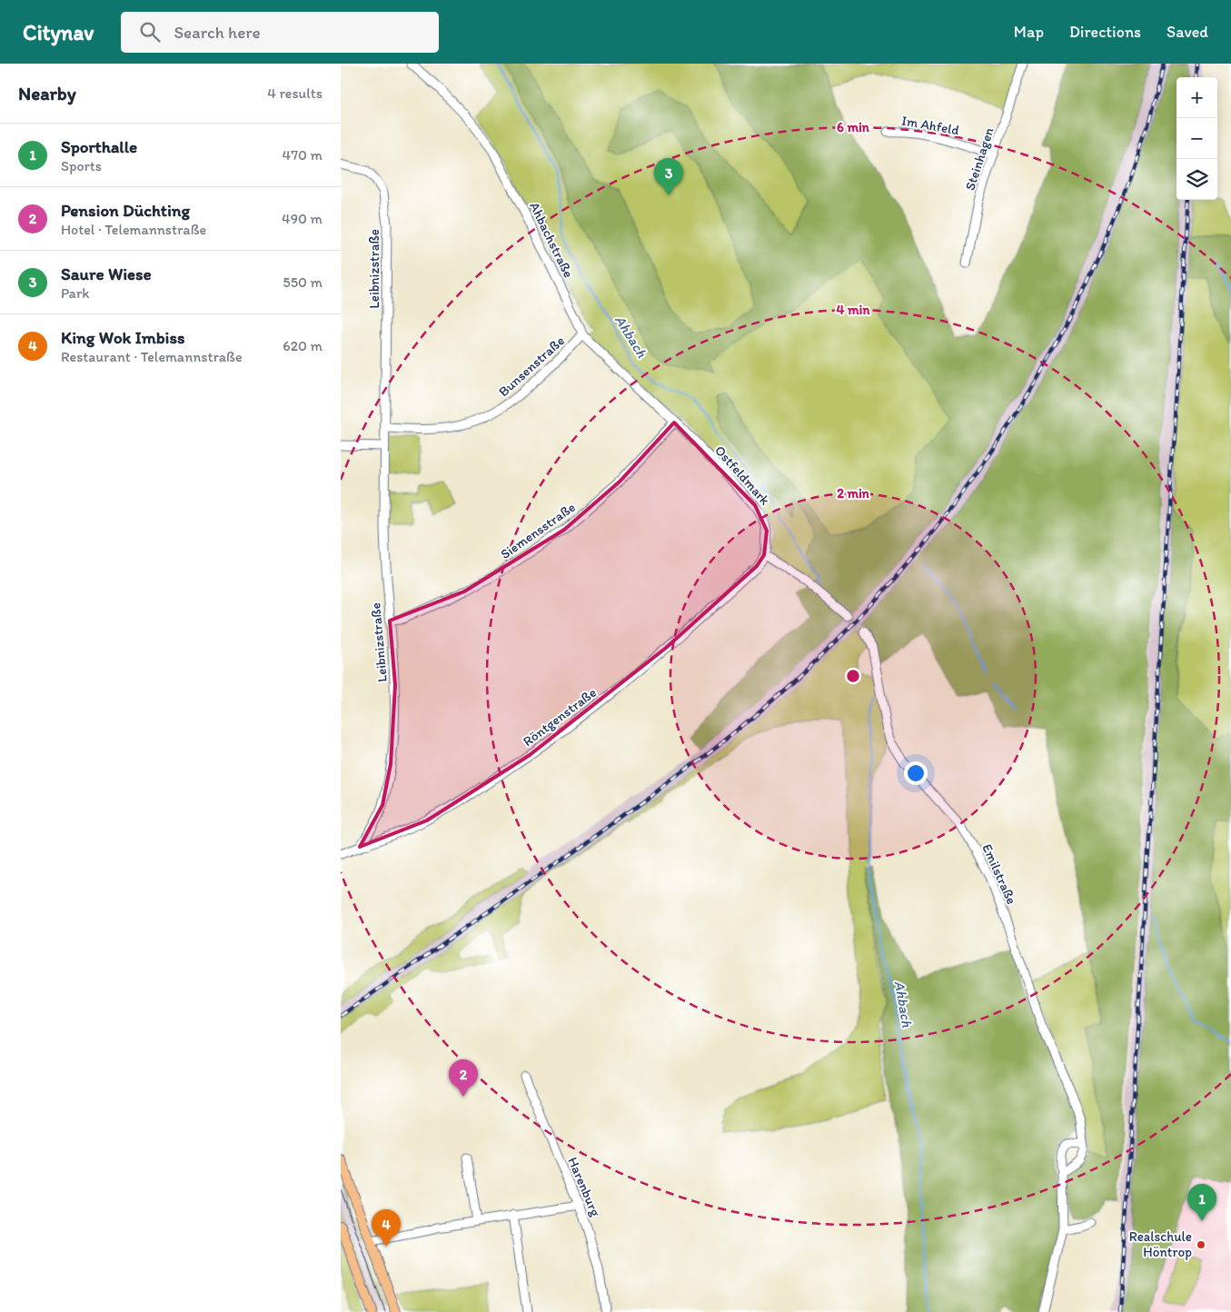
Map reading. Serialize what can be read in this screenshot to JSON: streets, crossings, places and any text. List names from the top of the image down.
{
  "streets": {
    "street": [
      "Im Ahfeld",
      "Steinhagen",
      "Ahbachstraße",
      "Leibnizstraße",
      "Bunsenstraße",
      "Ostfeldmark",
      "Siemensstraße",
      "Röntgenstraße",
      "Emilstraße",
      "Harenburg"
    ]
  },
  "crossings": [
    ["Im Ahfeld", "Steinhagen"],
    ["Ahbachstraße", "Bunsenstraße"],
    ["Ahbachstraße", "Ostfeldmark"],
    ["Ahbachstraße", "Siemensstraße"],
    ["Leibnizstraße", "Bunsenstraße"],
    ["Leibnizstraße", "Siemensstraße"],
    ["Leibnizstraße", "Röntgenstraße"],
    ["Ostfeldmark", "Siemensstraße"],
    ["Ostfeldmark", "Röntgenstraße"]
  ],
  "water": ["Ahbach"],
  "places": ["Realschule Höntrop"],
  "page": {
    "header": "Citynav",
    "search": "Search here",
    "nav": ["Map", "Directions", "Saved"],
    "heading": ["Nearby", "4 results"],
    "map_buttons": ["+", "−"],
    "list": [
      {
        "mark": "1",
        "name": "Sporthalle",
        "note": "Sports",
        "value": "470 m"
      },
      {
        "mark": "2",
        "name": "Pension Düchting",
        "note": "Hotel · Telemannstraße",
        "value": "490 m"
      },
      {
        "mark": "3",
        "name": "Saure Wiese",
        "note": "Park",
        "value": "550 m"
      },
      {
        "mark": "4",
        "name": "King Wok Imbiss",
        "note": "Restaurant · Telemannstraße",
        "value": "620 m"
      }
    ],
    "pins": [
      "3",
      "2",
      "1",
      "4"
    ]
  },
  "rings": ["6 min", "4 min", "2 min"]
}
